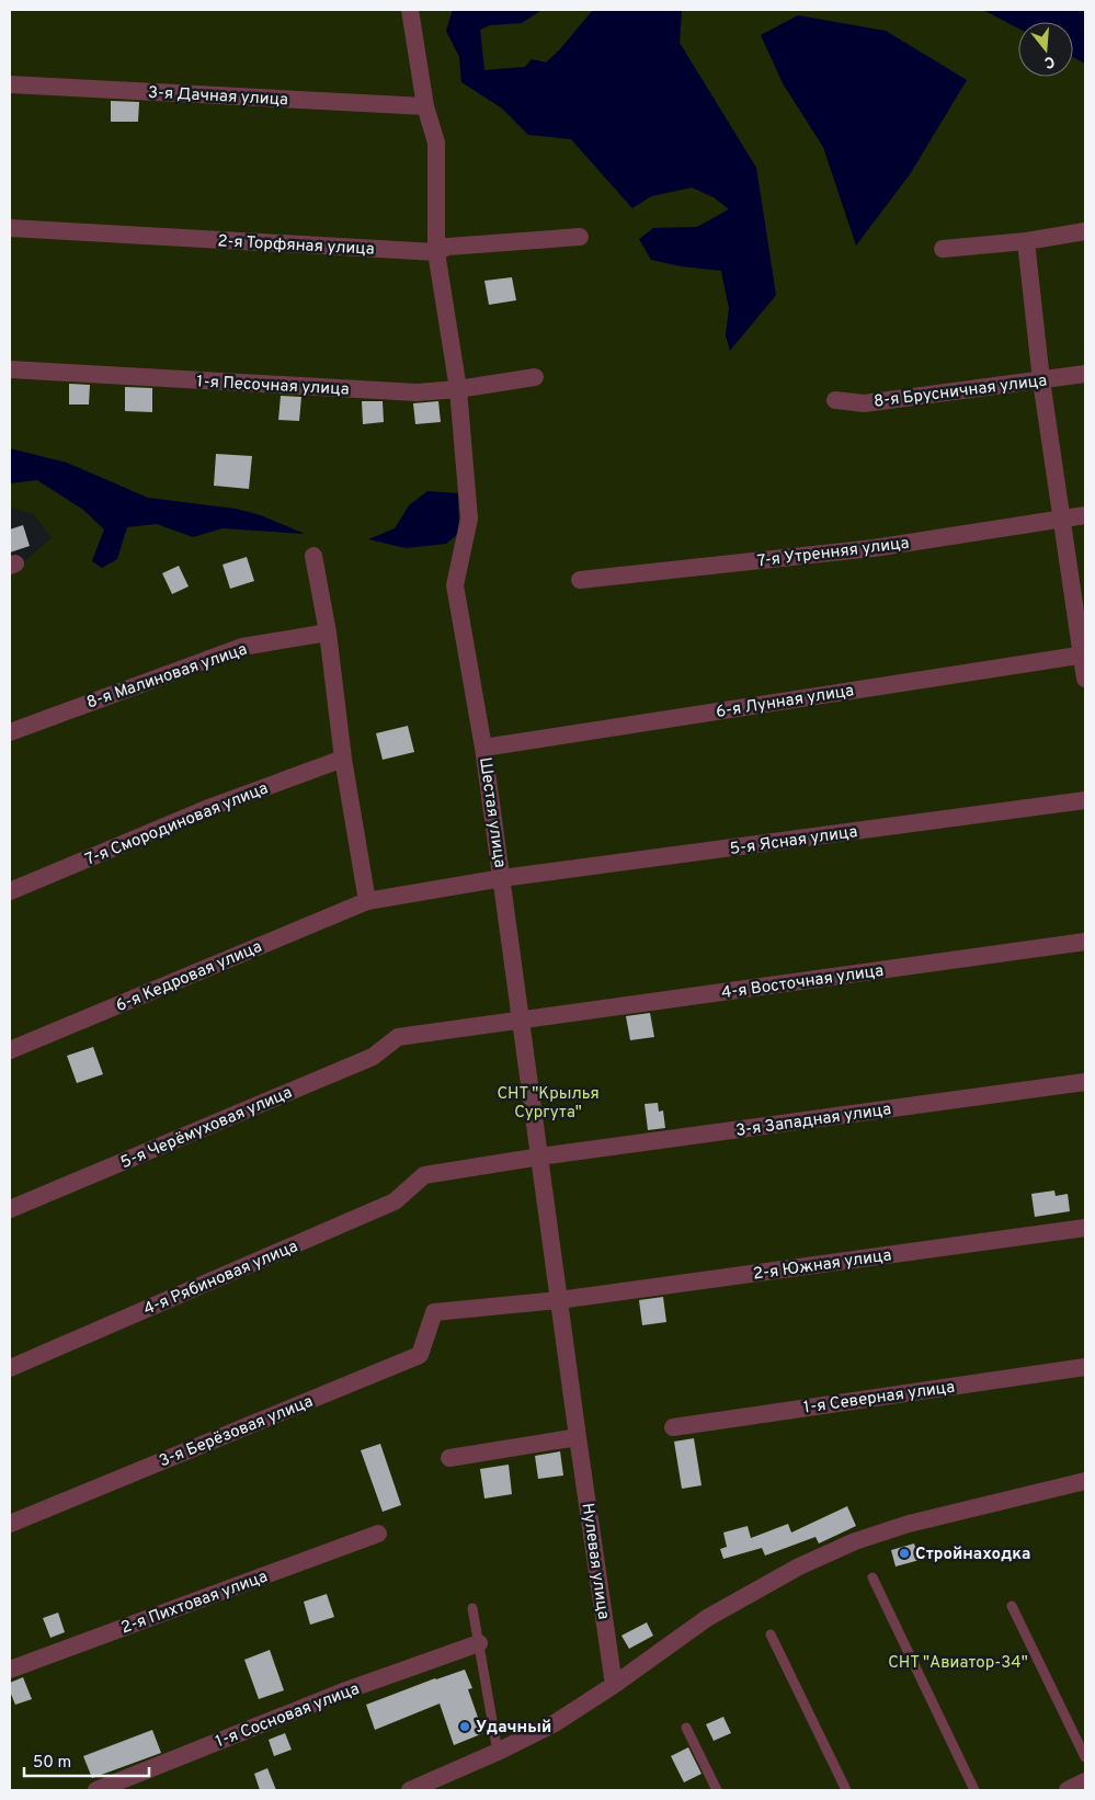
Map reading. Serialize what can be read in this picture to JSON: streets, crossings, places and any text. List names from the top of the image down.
{
  "streets": {
    "street": [
      "3-я Дачная улица",
      "2-я Торфяная улица",
      "1-я Песочная улица",
      "8-я Брусничная улица",
      "7-я Утренняя улица",
      "8-я Малиновая улица",
      "6-я Лунная улица",
      "Шестая улица",
      "7-я Смородиновая улица",
      "5-я Ясная улица",
      "6-я Кедровая улица",
      "4-я Восточная улица",
      "3-я Западная улица",
      "5-я Черёмуховая улица",
      "2-я Южная улица",
      "4-я Рябиновая улица",
      "1-я Северная улица",
      "3-я Берёзовая улица",
      "Нулевая улица",
      "2-я Пихтовая улица",
      "1-я Сосновая улица"
    ]
  },
  "crossings": [
    ["3-я Дачная улица", "Шестая улица"],
    ["2-я Торфяная улица", "Шестая улица"],
    ["1-я Песочная улица", "Шестая улица"],
    ["6-я Лунная улица", "Шестая улица"],
    ["Шестая улица", "5-я Ясная улица"],
    ["Шестая улица", "4-я Восточная улица"],
    ["Шестая улица", "3-я Западная улица"],
    ["Шестая улица", "Нулевая улица"],
    ["5-я Ясная улица", "6-я Кедровая улица"],
    ["4-я Восточная улица", "5-я Черёмуховая улица"],
    ["3-я Западная улица", "4-я Рябиновая улица"],
    ["3-я Западная улица", "Нулевая улица"],
    ["2-я Южная улица", "3-я Берёзовая улица"],
    ["2-я Южная улица", "Нулевая улица"]
  ],
  "parks": ["CНТ \"Крылья Сургута\"", "СНТ \"Авиатор-34\""],
  "places": ["Стройнаходка", "Удачный"],
  "scale_bar": "50 m",
  "north": "bottom"
}
